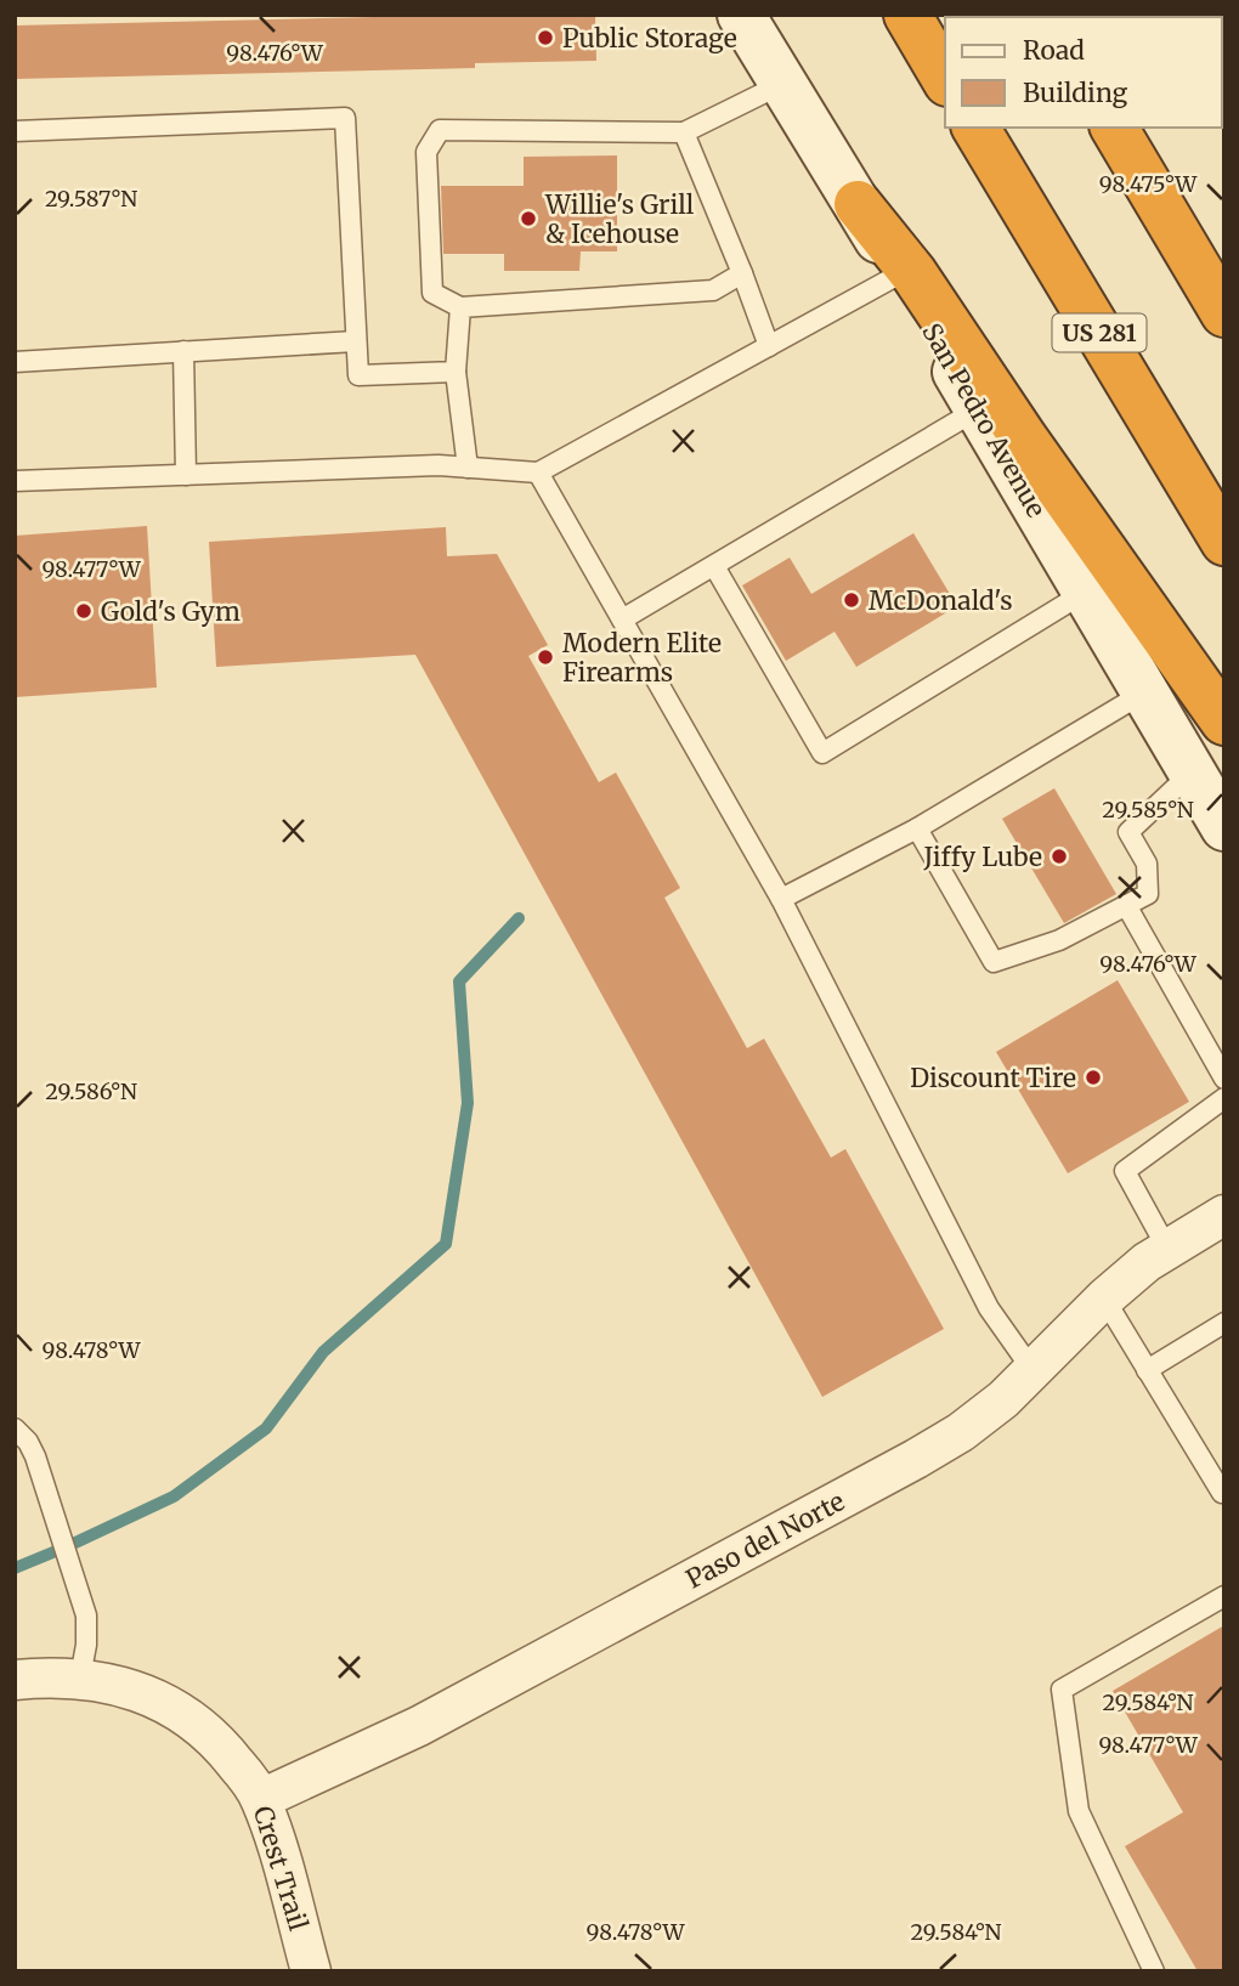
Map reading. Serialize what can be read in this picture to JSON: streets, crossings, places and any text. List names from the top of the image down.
{
  "streets": {
    "highway": ["US 281"],
    "main road": ["San Pedro Avenue"],
    "street": ["Paso del Norte", "Crest Trail"]
  },
  "crossings": [
    ["Paso del Norte", "Crest Trail"]
  ],
  "places": [
    "Public Storage",
    "Willie's Grill & Icehouse",
    "McDonald's",
    "Gold's Gym",
    "Modern Elite Firearms",
    "Jiffy Lube",
    "Discount Tire"
  ],
  "legend": ["Road", "Building"],
  "coordinates": [
    "98.476°W",
    "98.475°W",
    "29.587°N",
    "98.477°W",
    "29.585°N",
    "29.586°N",
    "98.478°W",
    "29.584°N"
  ]
}
